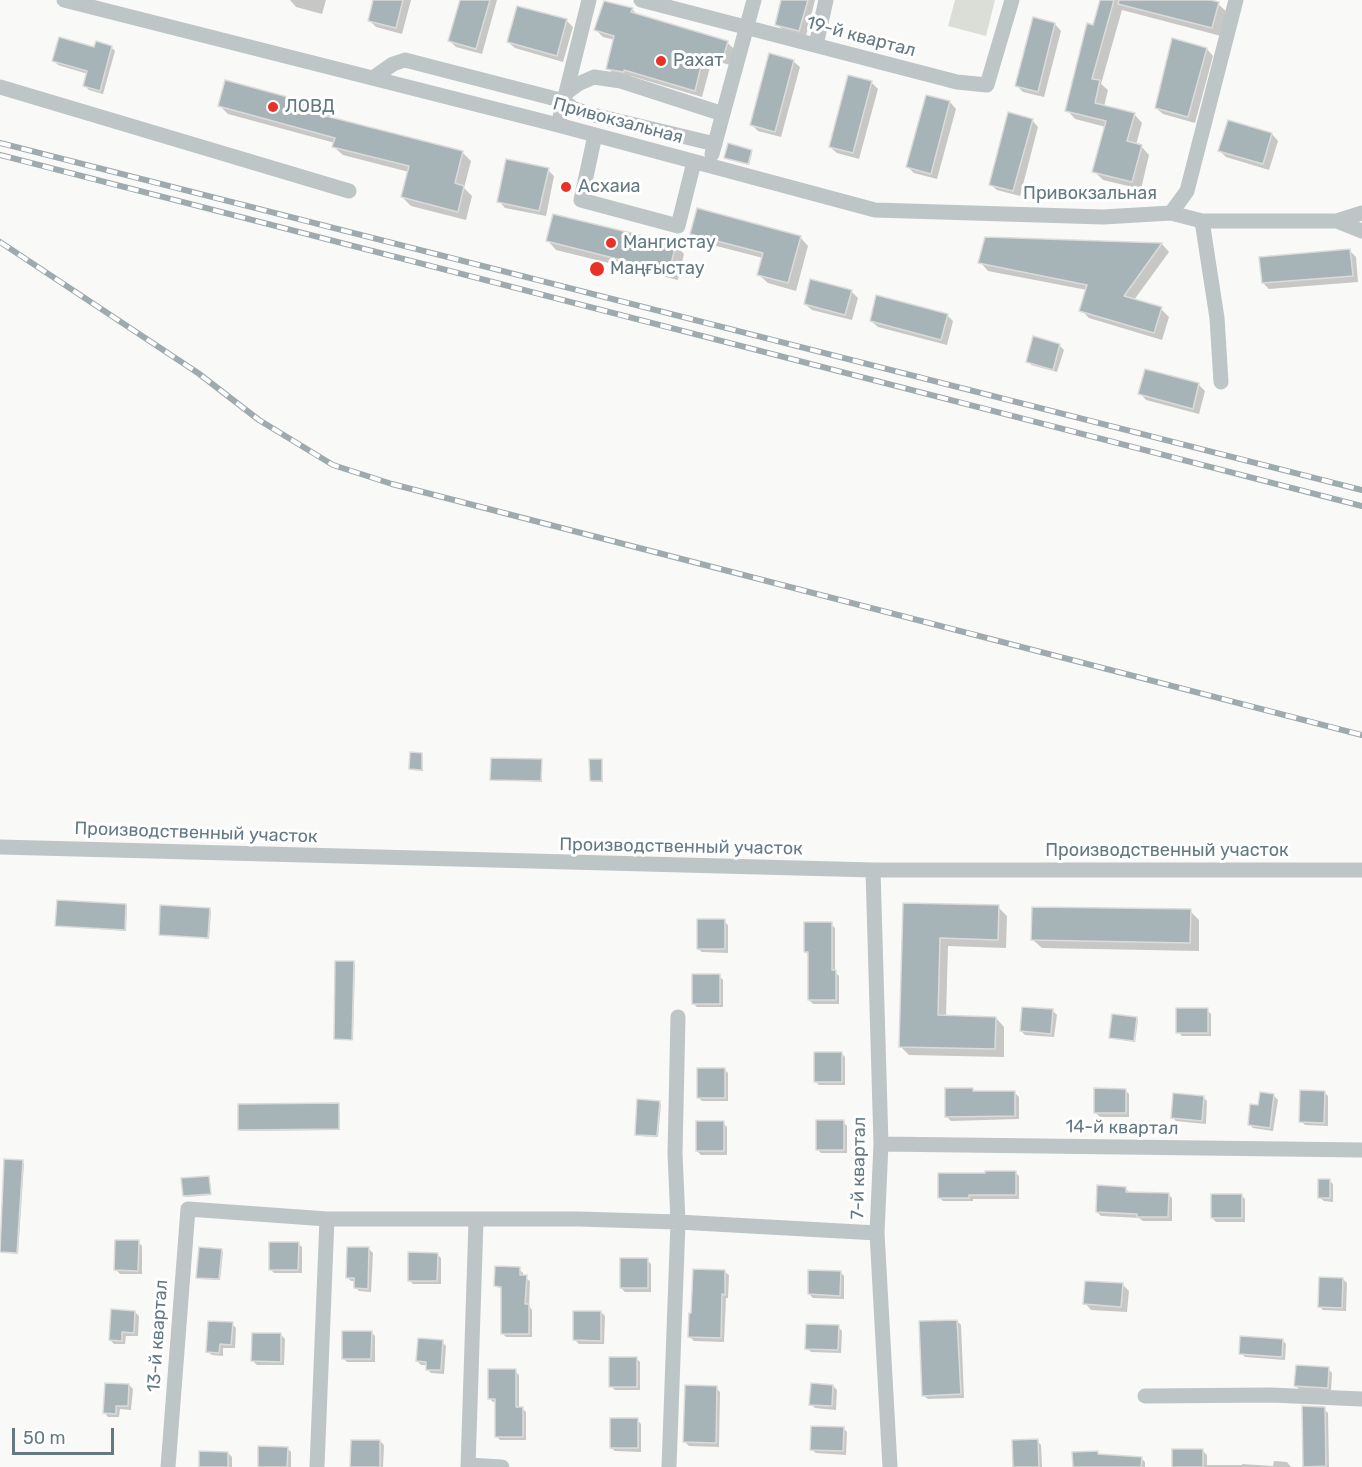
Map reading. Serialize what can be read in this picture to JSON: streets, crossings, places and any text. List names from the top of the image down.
{
  "streets": {
    "street": [
      "19-й квартал",
      "Привокзальная",
      "Производственный участок",
      "14-й квартал",
      "7-й квартал",
      "13-й квартал"
    ]
  },
  "crossings": [
    ["Производственный участок", "7-й квартал"],
    ["14-й квартал", "7-й квартал"]
  ],
  "places": [
    "Рахат",
    "ЛОВД",
    "Асхаиа",
    "Мангистау",
    "Маңғыстау"
  ],
  "scale_bar": "50 m"
}
